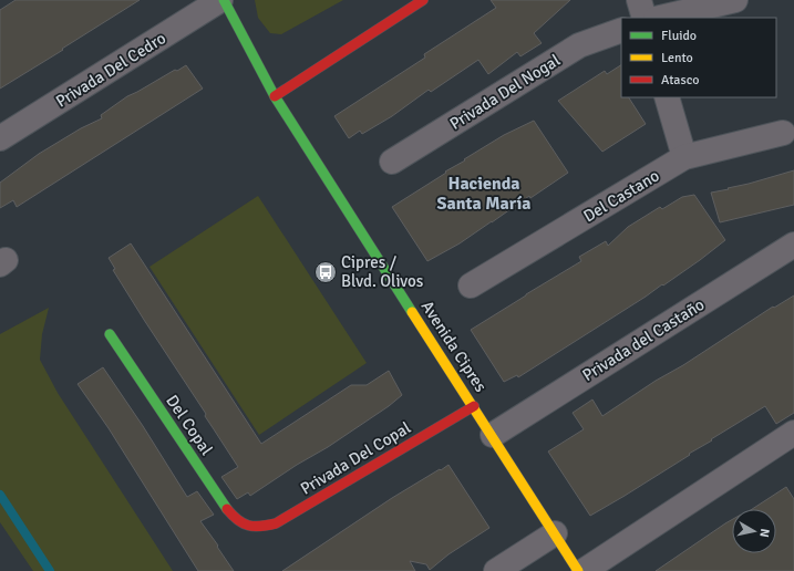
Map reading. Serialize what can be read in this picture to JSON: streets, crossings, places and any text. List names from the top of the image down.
{
  "streets": {
    "street": [
      "Privada Del Cedro",
      "Privada Del Nogal",
      "Del Castano",
      "Privada del Castaño",
      "Avenida Cipres",
      "Del Copal",
      "Privada Del Copal"
    ]
  },
  "crossings": [
    ["Privada Del Cedro", "Avenida Cipres"],
    ["Privada del Castaño", "Avenida Cipres"],
    ["Avenida Cipres", "Privada Del Copal"],
    ["Del Copal", "Privada Del Copal"]
  ],
  "districts": ["Hacienda Santa María"],
  "places": {
    "bus stop": ["Cipres / Blvd. Olivos"]
  },
  "legend": ["Fluido", "Lento", "Atasco"],
  "north": "right"
}
